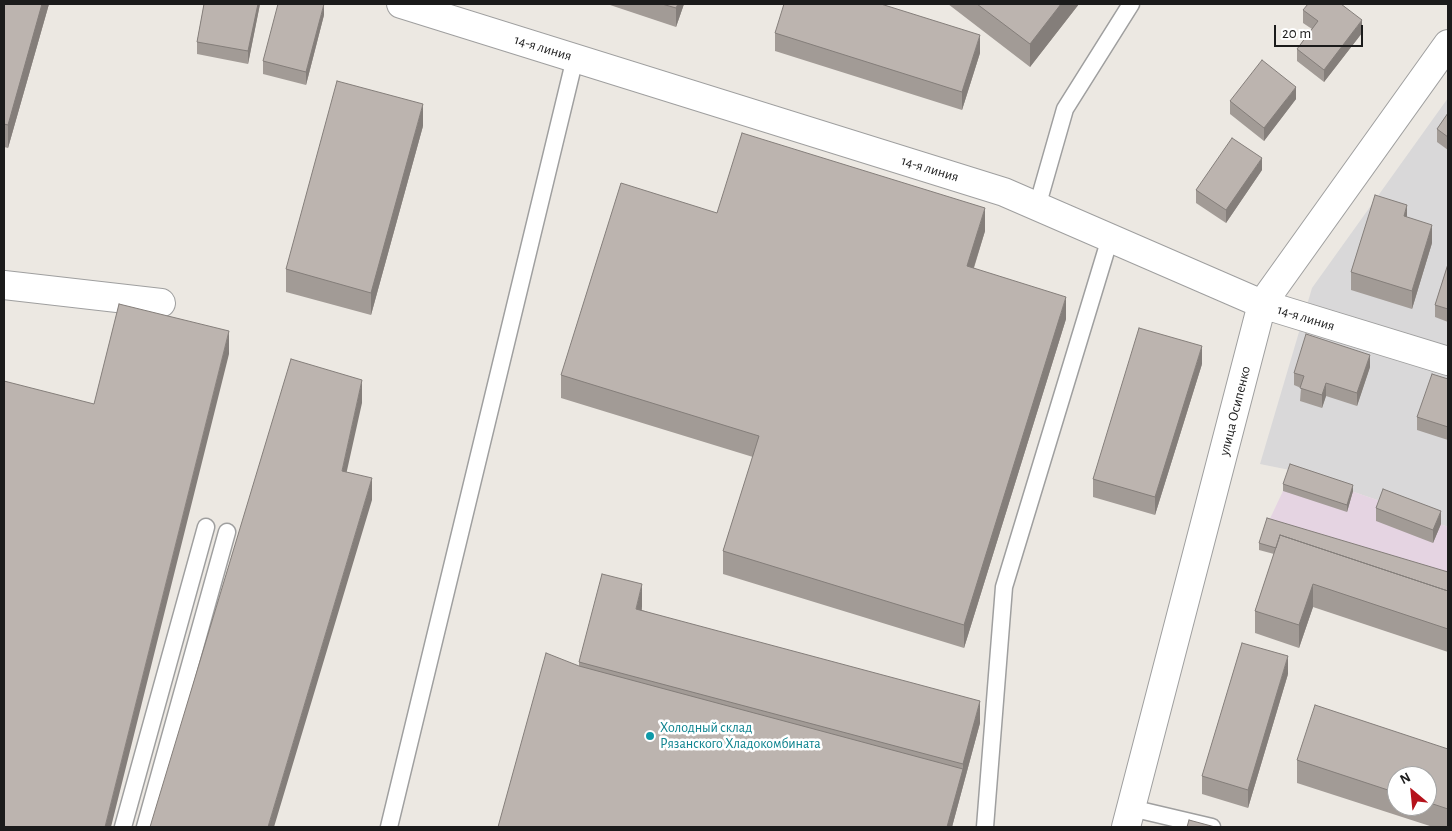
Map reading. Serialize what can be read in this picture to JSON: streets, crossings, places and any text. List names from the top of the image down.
{
  "streets": {
    "street": ["14-я линия", "улица Осипенко"]
  },
  "crossings": [
    ["14-я линия", "улица Осипенко"]
  ],
  "places": ["Холодный склад Рязанского Хладокомбината"],
  "scale_bar": "20 m",
  "north": "top left"
}
